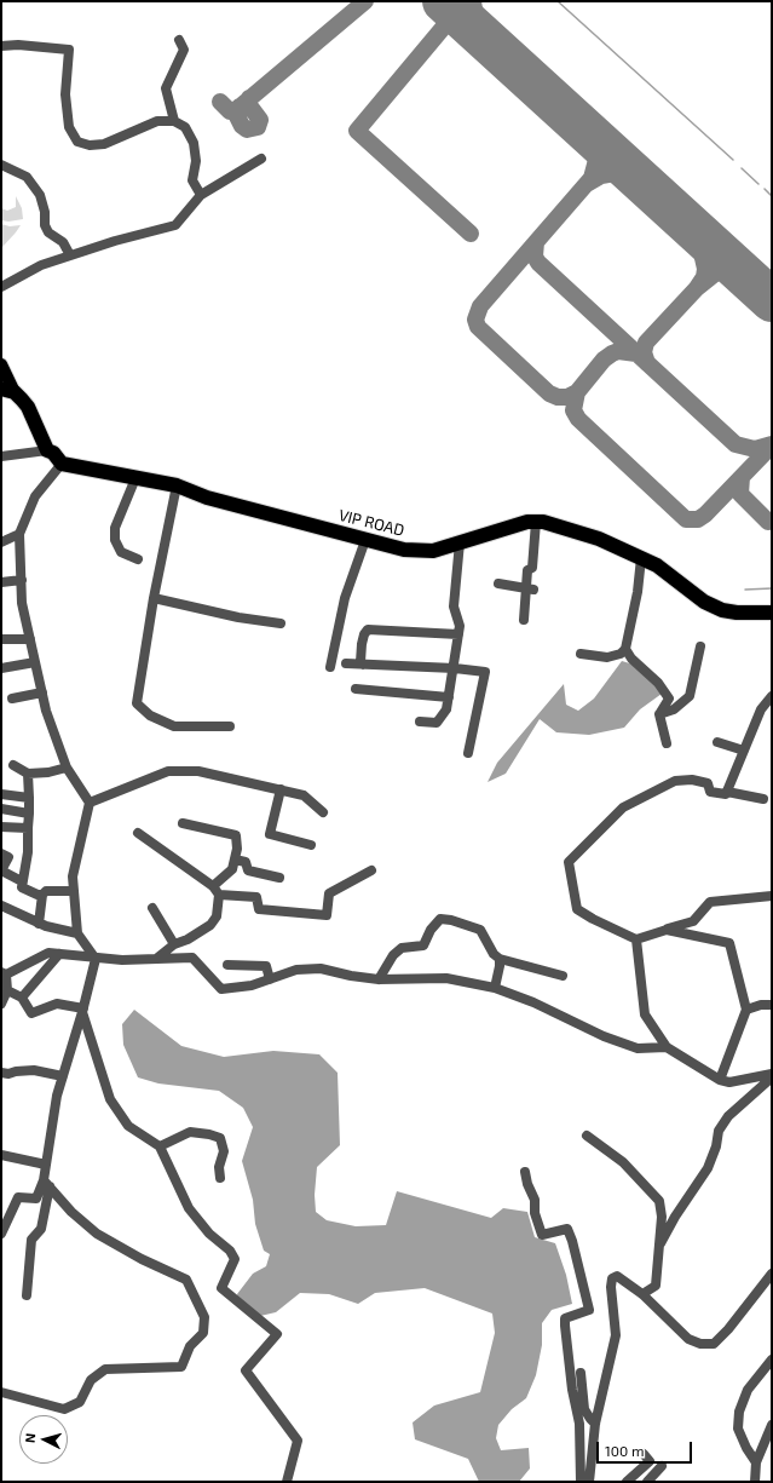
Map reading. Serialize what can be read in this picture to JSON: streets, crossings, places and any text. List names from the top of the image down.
{
  "streets": {
    "highway": ["VIP ROAD"]
  },
  "scale_bar": "100 m",
  "north": "left"
}
